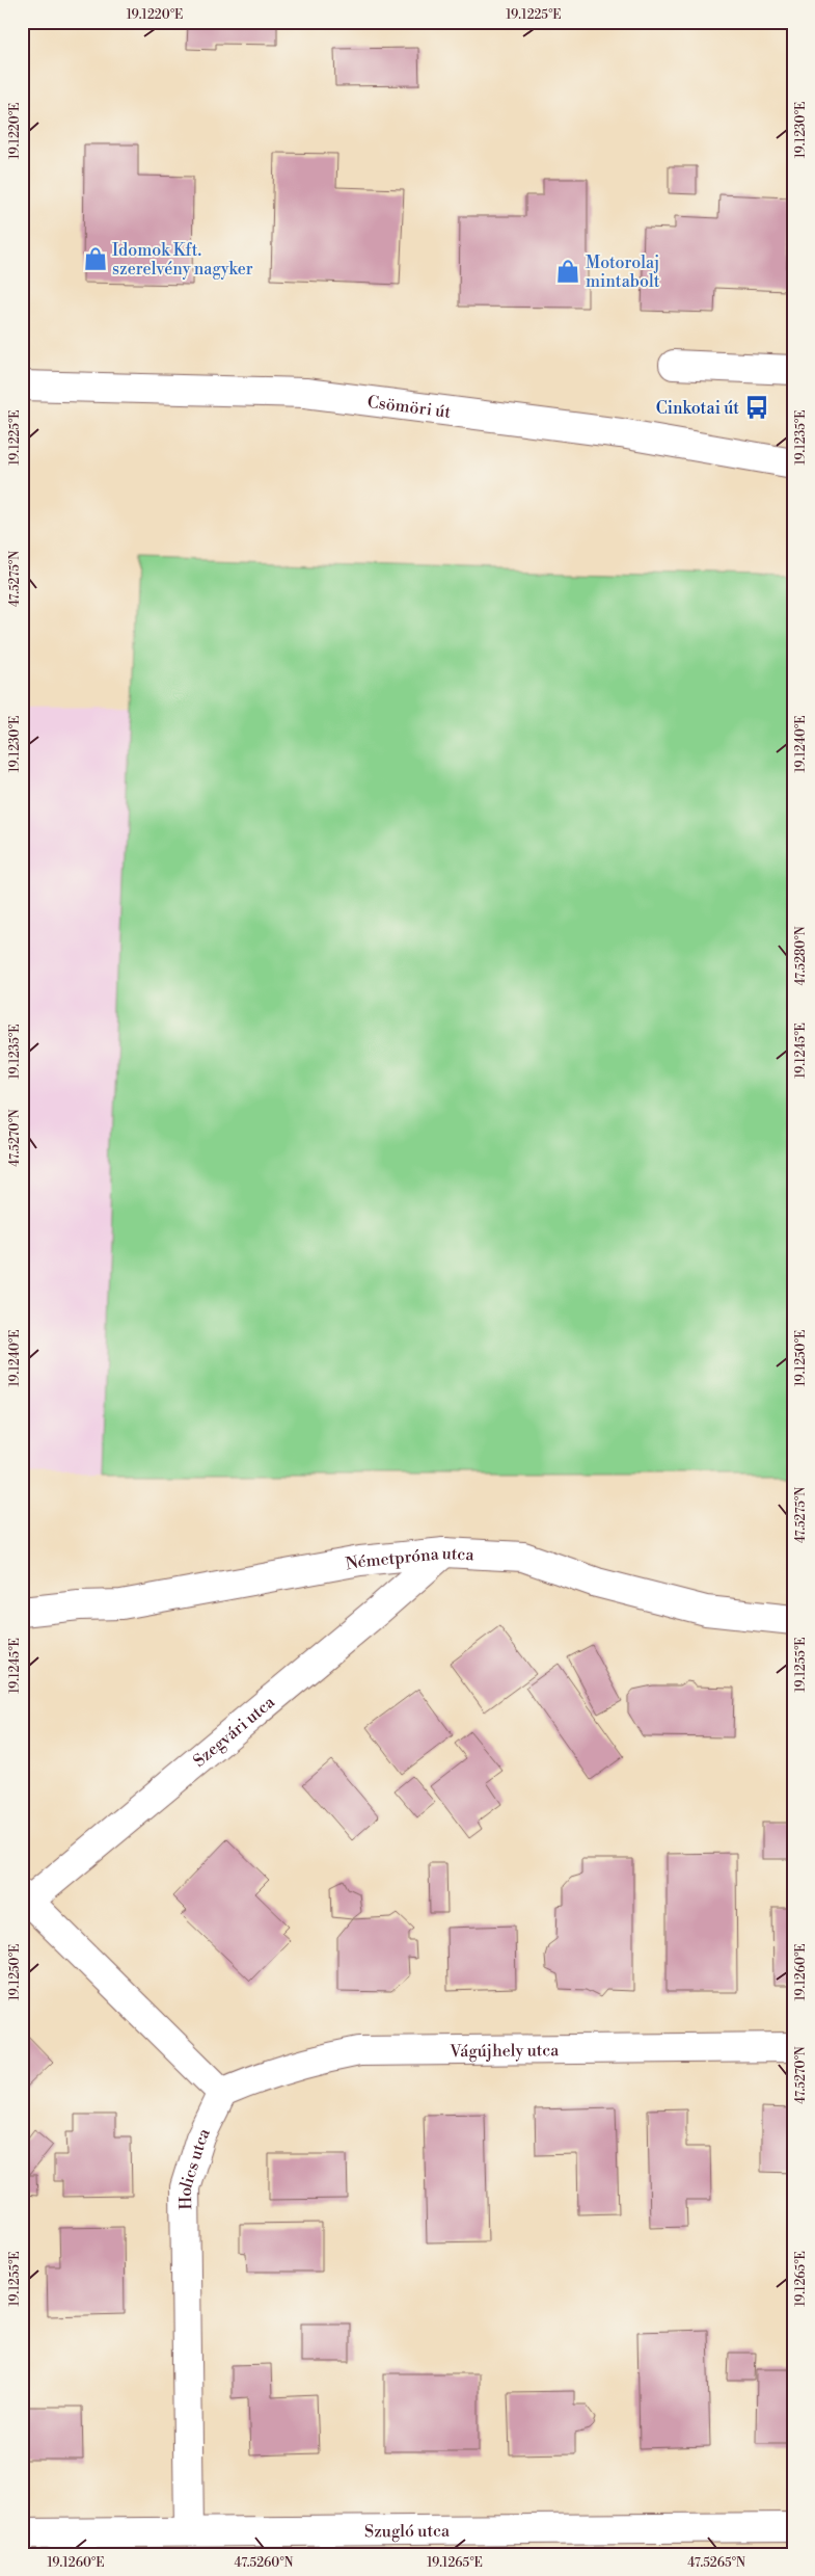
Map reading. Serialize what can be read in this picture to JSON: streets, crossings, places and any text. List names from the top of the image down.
{
  "streets": {
    "street": [
      "Csömöri út",
      "Németpróna utca",
      "Szegvári utca",
      "Vágújhely utca",
      "Holics utca",
      "Szugló utca"
    ]
  },
  "crossings": [
    ["Németpróna utca", "Szegvári utca"],
    ["Vágújhely utca", "Holics utca"],
    ["Holics utca", "Szugló utca"]
  ],
  "places": {
    "shop": ["Idomok Kft. szerelvény nagyker", "Motorolaj mintabolt"],
    "bus stop": ["Cinkotai út"]
  },
  "coordinates": [
    "19.1220°E",
    "19.1225°E",
    "19.1230°E",
    "19.1235°E",
    "47.5275°N",
    "19.1240°E",
    "47.5280°N",
    "19.1245°E",
    "47.5270°N",
    "19.1250°E",
    "19.1255°E",
    "19.1260°E",
    "19.1265°E",
    "47.5260°N",
    "47.5265°N"
  ]
}
